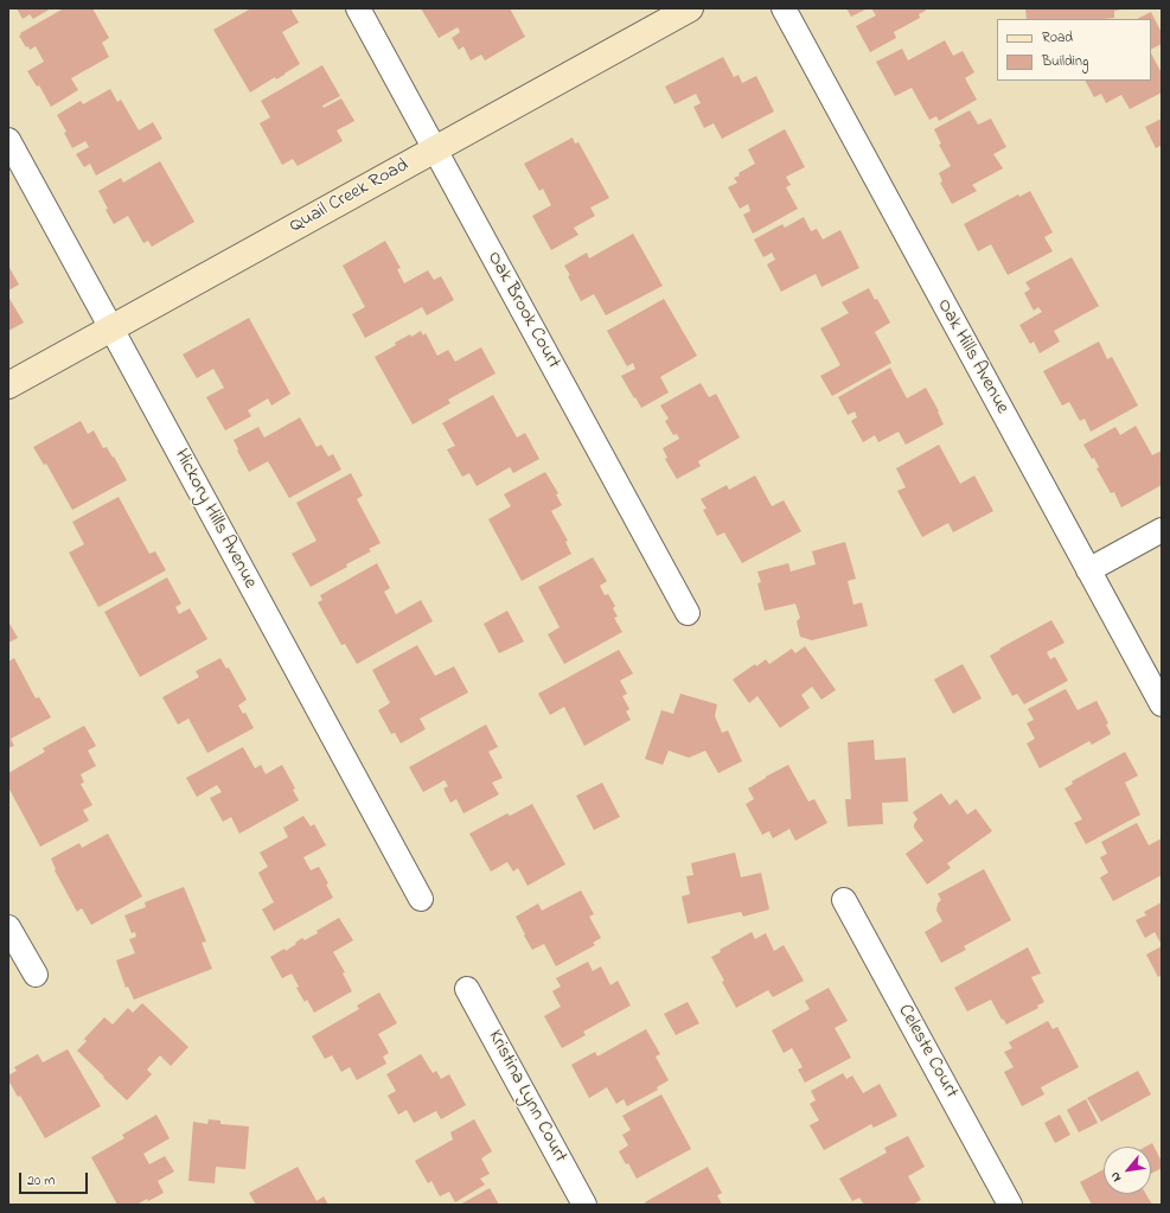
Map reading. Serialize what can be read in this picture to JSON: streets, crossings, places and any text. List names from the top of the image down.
{
  "streets": {
    "street": [
      "Quail Creek Road",
      "Oak Brook Court",
      "Oak Hills Avenue",
      "Hickory Hills Avenue",
      "Celeste Court",
      "Kristina Lynn Court"
    ]
  },
  "crossings": [
    ["Quail Creek Road", "Oak Brook Court"],
    ["Quail Creek Road", "Hickory Hills Avenue"]
  ],
  "legend": ["Road", "Building"],
  "scale_bar": "20 m",
  "north": "bottom left"
}
